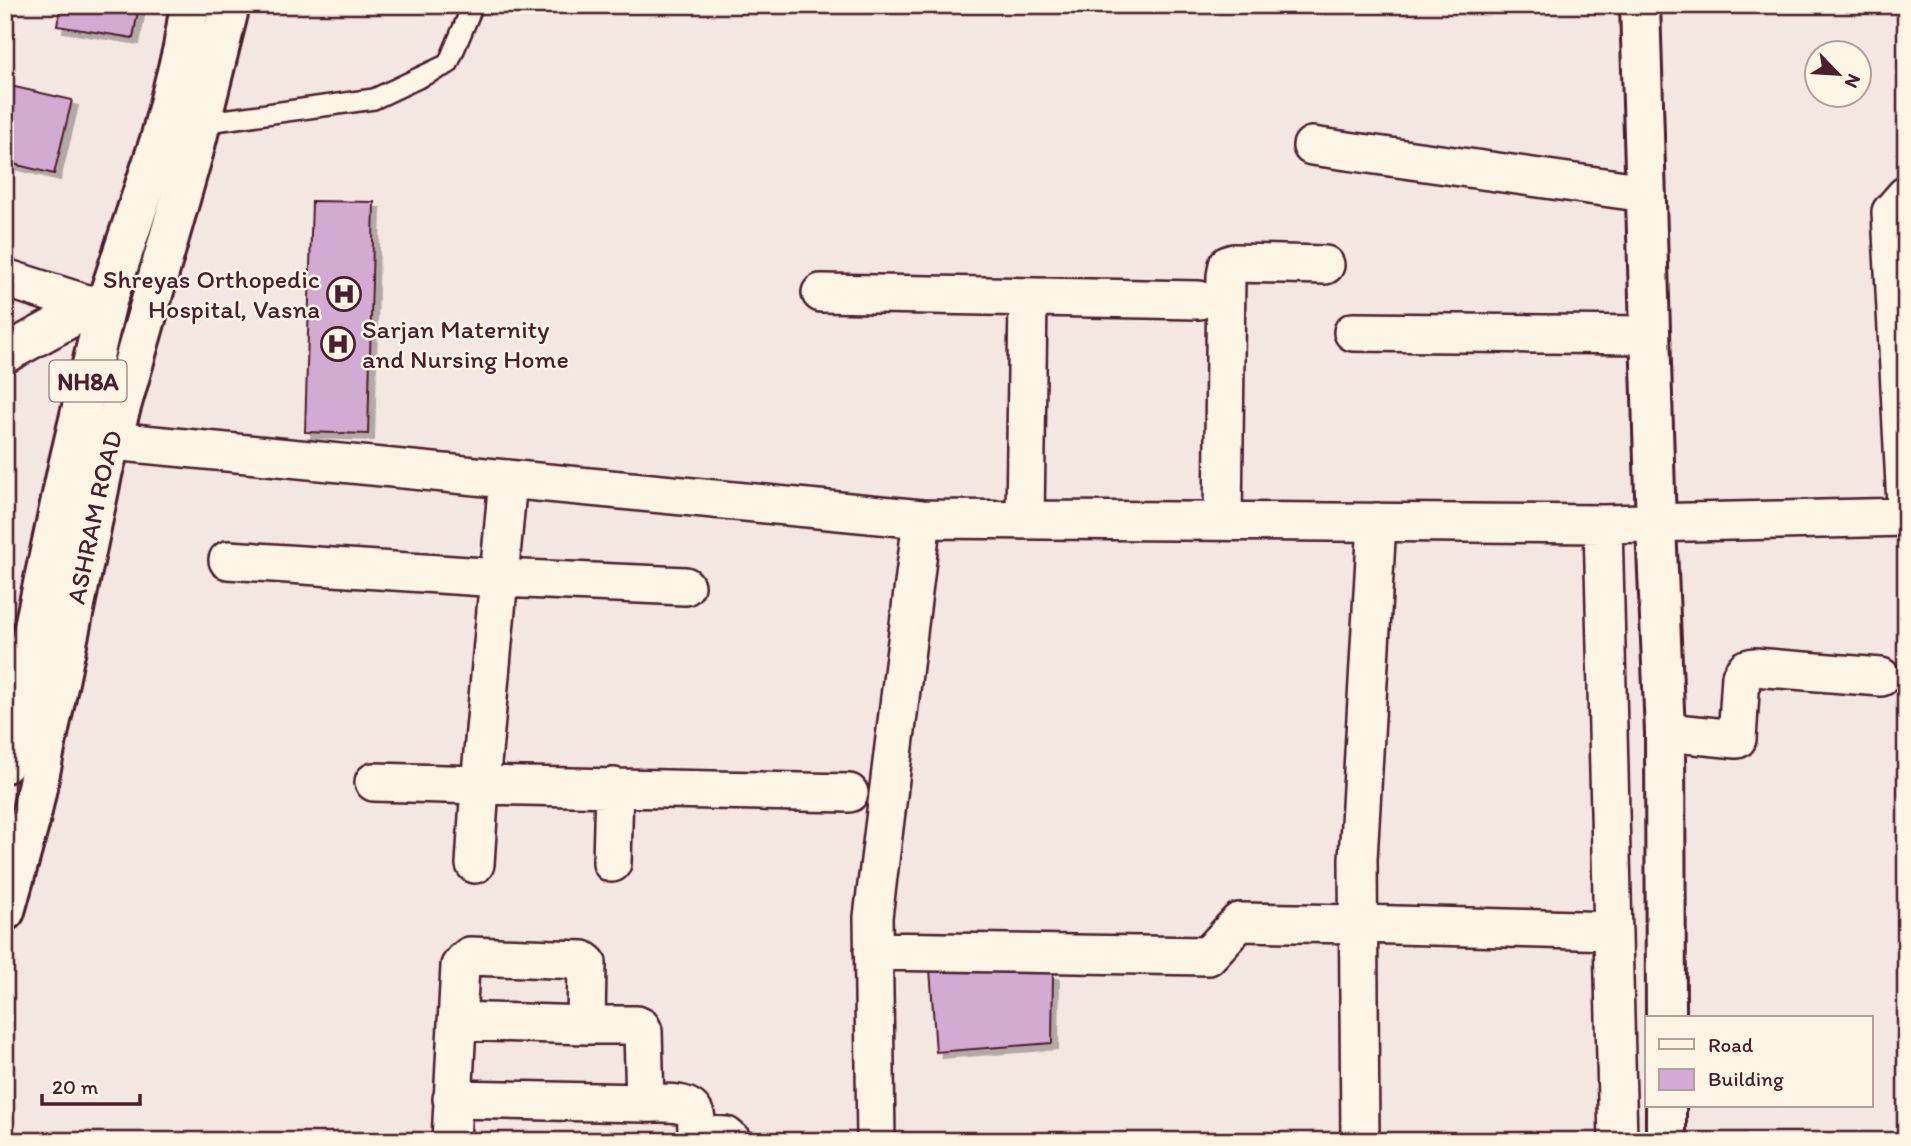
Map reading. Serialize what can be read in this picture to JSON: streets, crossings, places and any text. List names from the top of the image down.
{
  "streets": {
    "main road": ["NH8A", "ASHRAM ROAD"]
  },
  "places": {
    "hospital": ["Shreyas Orthopedic Hospital, Vasna", "Sarjan Maternity and Nursing Home"]
  },
  "legend": ["Road", "Building"],
  "scale_bar": "20 m",
  "north": "bottom right"
}
